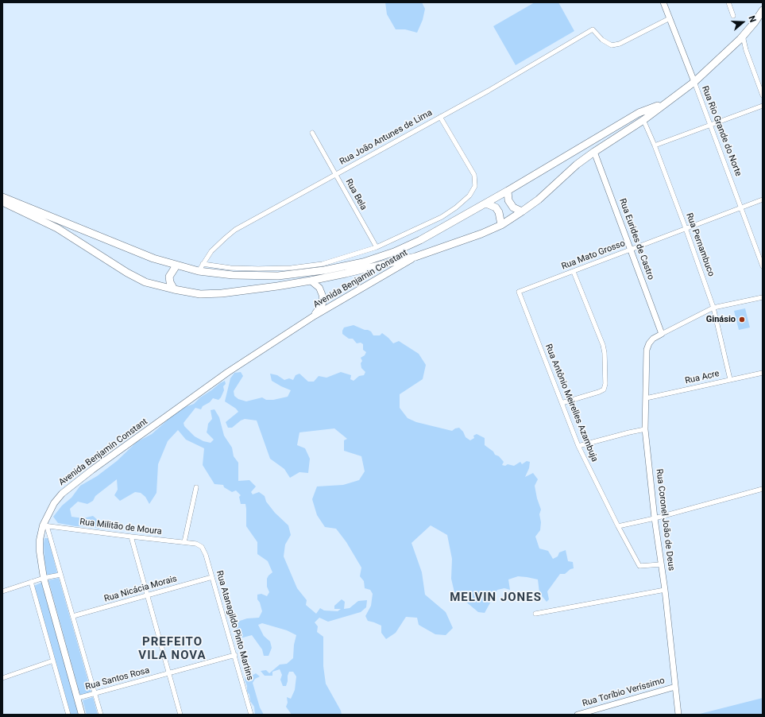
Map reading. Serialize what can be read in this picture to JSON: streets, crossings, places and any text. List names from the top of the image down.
{
  "streets": {
    "main road": ["Avenida Benjamin Constant"],
    "street": [
      "Rua Rio Grande do Norte",
      "Rua João Antunes de Lima",
      "Rua Bela",
      "Rua Eurides de Castro",
      "Rua Pernambuco",
      "Rua Mato Grosso",
      "Rua Acre",
      "Rua Antônio Meirelles Azambuja",
      "Rua Coronel João de Deus",
      "Rua Militão de Moura",
      "Rua Nicácia Morais",
      "Rua Atanagildo Pinto Martins",
      "Rua Santos Rosa",
      "Rua Toríbio Veríssimo"
    ]
  },
  "crossings": [
    ["Rua Rio Grande do Norte", "Rua João Antunes de Lima"],
    ["Rua Rio Grande do Norte", "Rua Mato Grosso"],
    ["Rua João Antunes de Lima", "Rua Bela"],
    ["Rua Eurides de Castro", "Rua Mato Grosso"],
    ["Rua Eurides de Castro", "Rua Coronel João de Deus"],
    ["Rua Pernambuco", "Rua Mato Grosso"],
    ["Rua Pernambuco", "Rua Acre"],
    ["Rua Mato Grosso", "Rua Antônio Meirelles Azambuja"],
    ["Avenida Benjamin Constant", "Rua Militão de Moura"],
    ["Avenida Benjamin Constant", "Rua Santos Rosa"],
    ["Rua Acre", "Rua Coronel João de Deus"],
    ["Rua Antônio Meirelles Azambuja", "Rua Coronel João de Deus"],
    ["Rua Coronel João de Deus", "Rua Toríbio Veríssimo"],
    ["Rua Militão de Moura", "Rua Atanagildo Pinto Martins"],
    ["Rua Nicácia Morais", "Rua Atanagildo Pinto Martins"],
    ["Rua Atanagildo Pinto Martins", "Rua Santos Rosa"]
  ],
  "districts": ["MELVIN JONES", "PREFEITO VILA NOVA"],
  "places": ["Ginásio"],
  "north": "right"
}
